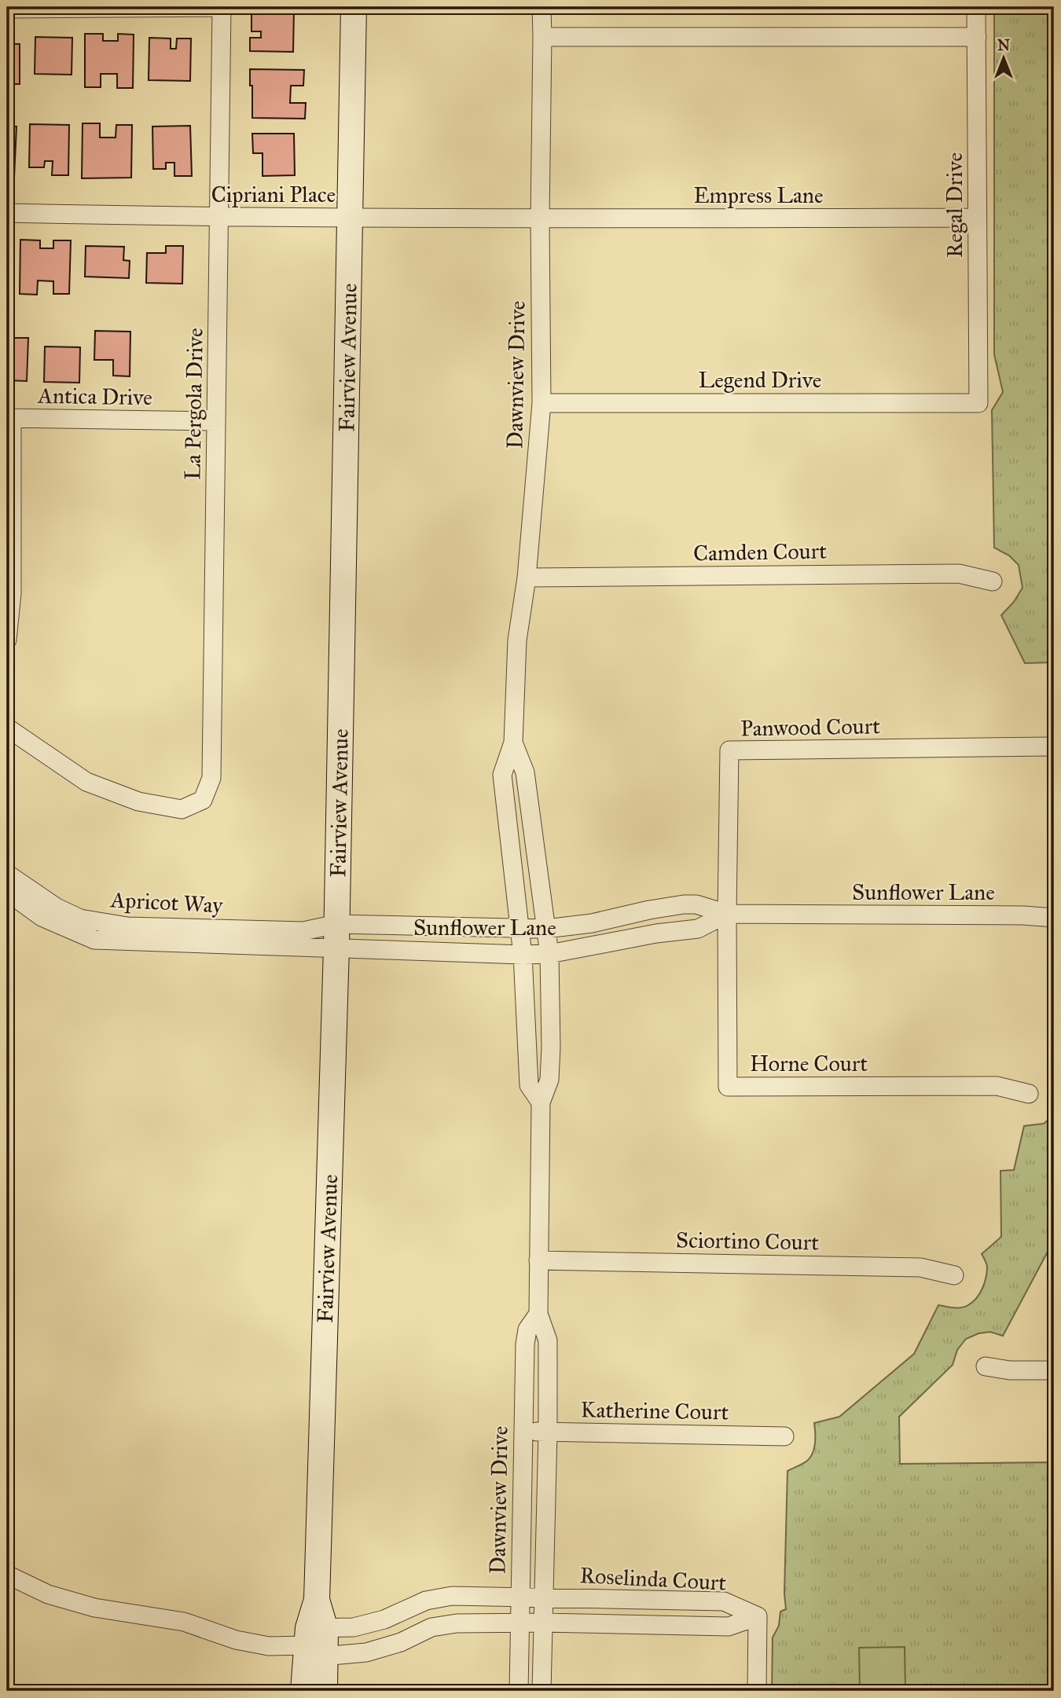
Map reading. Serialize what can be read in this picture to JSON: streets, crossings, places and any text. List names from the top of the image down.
{
  "streets": {
    "street": [
      "Cipriani Place",
      "Empress Lane",
      "Regal Drive",
      "Fairview Avenue",
      "Dawnview Drive",
      "Legend Drive",
      "Antica Drive",
      "La Pergola Drive",
      "Camden Court",
      "Panwood Court",
      "Sunflower Lane",
      "Apricot Way",
      "Horne Court",
      "Sciortino Court",
      "Katherine Court",
      "Roselinda Court"
    ]
  },
  "crossings": [
    ["Cipriani Place", "Empress Lane"],
    ["Cipriani Place", "Fairview Avenue"],
    ["Cipriani Place", "Dawnview Drive"],
    ["Cipriani Place", "La Pergola Drive"],
    ["Empress Lane", "Regal Drive"],
    ["Empress Lane", "Dawnview Drive"],
    ["Regal Drive", "Legend Drive"],
    ["Fairview Avenue", "Sunflower Lane"],
    ["Fairview Avenue", "Apricot Way"],
    ["Fairview Avenue", "Roselinda Court"],
    ["Dawnview Drive", "Legend Drive"],
    ["Dawnview Drive", "Camden Court"],
    ["Dawnview Drive", "Sunflower Lane"],
    ["Dawnview Drive", "Sciortino Court"],
    ["Dawnview Drive", "Katherine Court"],
    ["Dawnview Drive", "Roselinda Court"],
    ["Antica Drive", "La Pergola Drive"],
    ["Panwood Court", "Sunflower Lane"],
    ["Panwood Court", "Horne Court"],
    ["Sunflower Lane", "Apricot Way"],
    ["Sunflower Lane", "Horne Court"]
  ],
  "north": "top"
}
